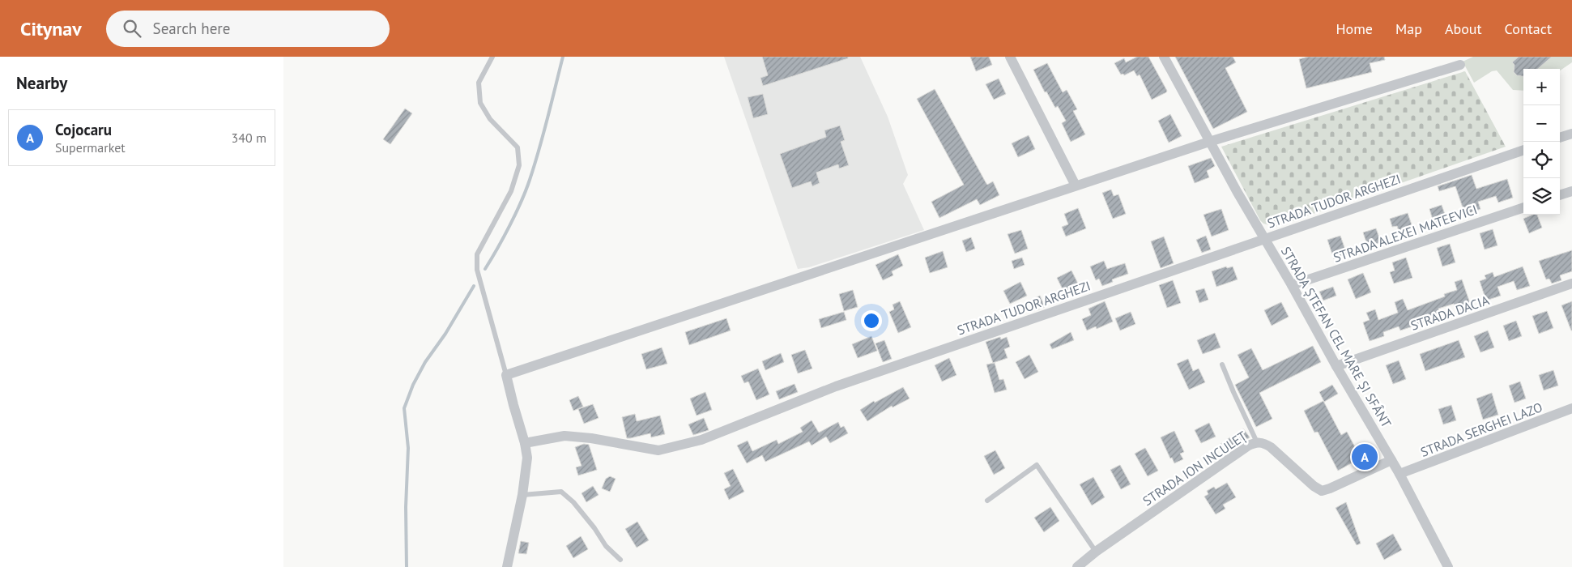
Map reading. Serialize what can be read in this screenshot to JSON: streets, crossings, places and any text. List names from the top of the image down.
{
  "streets": {
    "street": [
      "STRADA TUDOR ARGHEZI",
      "STRADA ALEXEI MATEEVICI",
      "STRADA DACIA",
      "STRADA ȘTEFAN CEL MARE ȘI SFÂNT",
      "STRADA SERGHEI LAZO",
      "STRADA ION INCULEȚ"
    ]
  },
  "crossings": [
    ["STRADA TUDOR ARGHEZI", "STRADA ȘTEFAN CEL MARE ȘI SFÂNT"],
    ["STRADA ALEXEI MATEEVICI", "STRADA ȘTEFAN CEL MARE ȘI SFÂNT"],
    ["STRADA DACIA", "STRADA ȘTEFAN CEL MARE ȘI SFÂNT"],
    ["STRADA ȘTEFAN CEL MARE ȘI SFÂNT", "STRADA SERGHEI LAZO"],
    ["STRADA ȘTEFAN CEL MARE ȘI SFÂNT", "STRADA ION INCULEȚ"]
  ],
  "page": {
    "header": "Citynav",
    "search": "Search here",
    "nav": [
      "Home",
      "Map",
      "About",
      "Contact"
    ],
    "heading": "Nearby",
    "map_buttons": ["+", "−"],
    "list": [
      {
        "mark": "A",
        "name": "Cojocaru",
        "note": "Supermarket",
        "value": "340 m"
      }
    ],
    "pins": "A"
  }
}
